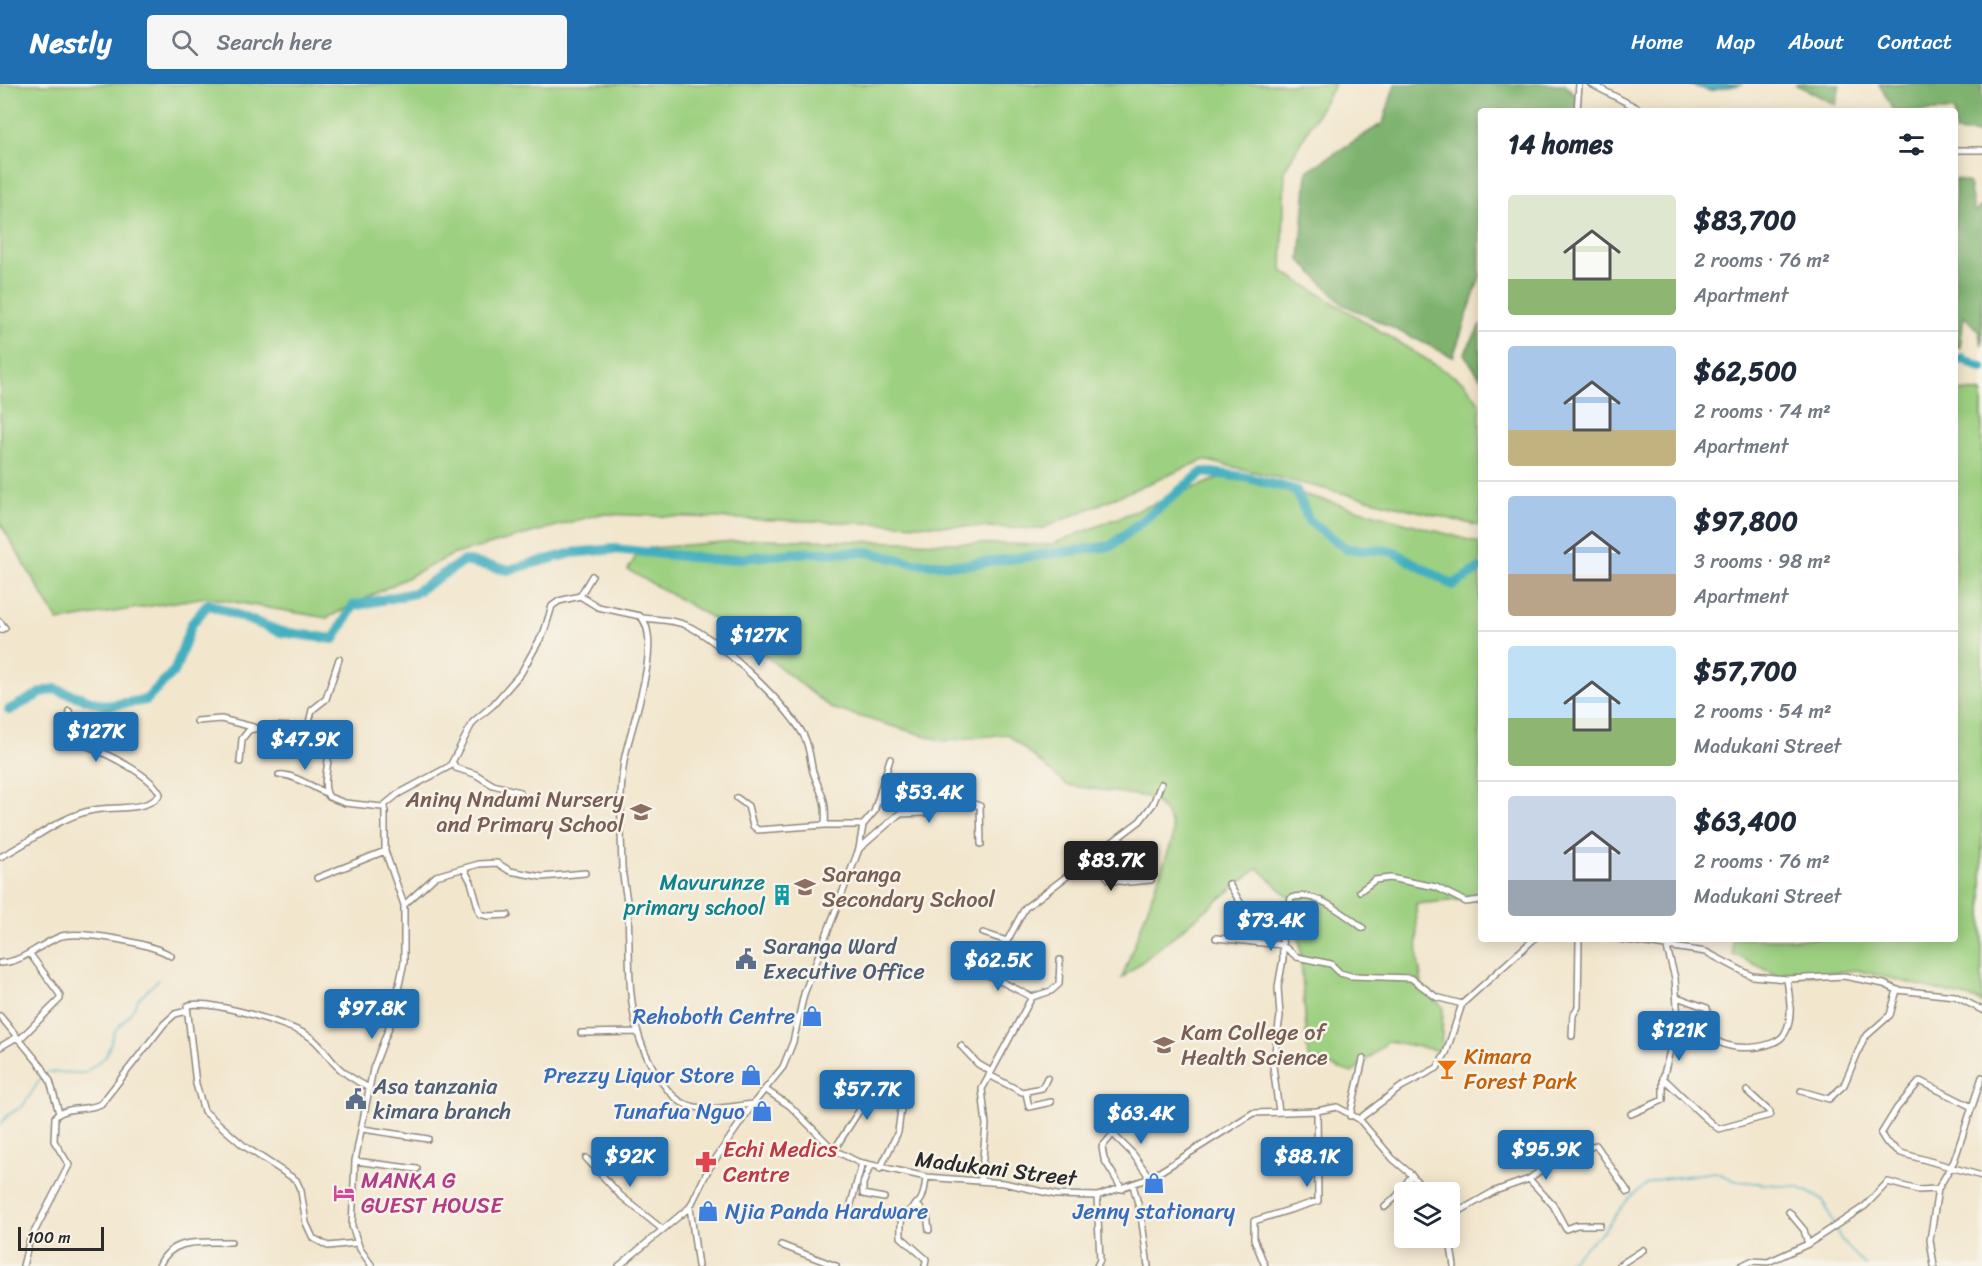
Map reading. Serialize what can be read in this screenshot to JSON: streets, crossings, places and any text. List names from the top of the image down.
{
  "streets": {
    "street": ["Madukani Street"]
  },
  "places": {
    "school or university": ["Aniny Nndumi Nursery and Primary School", "Saranga Secondary School", "Kam College of Health Science"],
    "building": ["Mavurunze primary school"],
    "public building": ["Saranga Ward Executive Office", "Asa tanzania kimara branch"],
    "shop": [
      "Rehoboth Centre",
      "Prezzy Liquor Store",
      "Tunafua Nguo",
      "Jenny stationary",
      "Njia Panda Hardware"
    ],
    "bar": ["Kimara Forest Park"],
    "pharmacy": ["Echi Medics Centre"],
    "hotel": ["MANKA G GUEST HOUSE"]
  },
  "scale_bar": "100 m",
  "page": {
    "header": "Nestly",
    "search": "Search here",
    "nav": [
      "Home",
      "Map",
      "About",
      "Contact"
    ],
    "heading": "14 homes",
    "list": [
      {
        "name": "$83,700",
        "note": "2 rooms · 76 m² · Apartment"
      },
      {
        "name": "$62,500",
        "note": "2 rooms · 74 m² · Apartment"
      },
      {
        "name": "$97,800",
        "note": "3 rooms · 98 m² · Apartment"
      },
      {
        "name": "$57,700",
        "note": "2 rooms · 54 m² · Madukani Street"
      },
      {
        "name": "$63,400",
        "note": "2 rooms · 76 m² · Madukani Street"
      }
    ],
    "price": [
      "$127K",
      "$127K",
      "$47.9K",
      "$53.4K",
      "$83.7K",
      "$73.4K",
      "$62.5K",
      "$97.8K",
      "$121K",
      "$57.7K",
      "$63.4K",
      "$95.9K",
      "$92K",
      "$88.1K"
    ],
    "scale": "100 m"
  }
}
